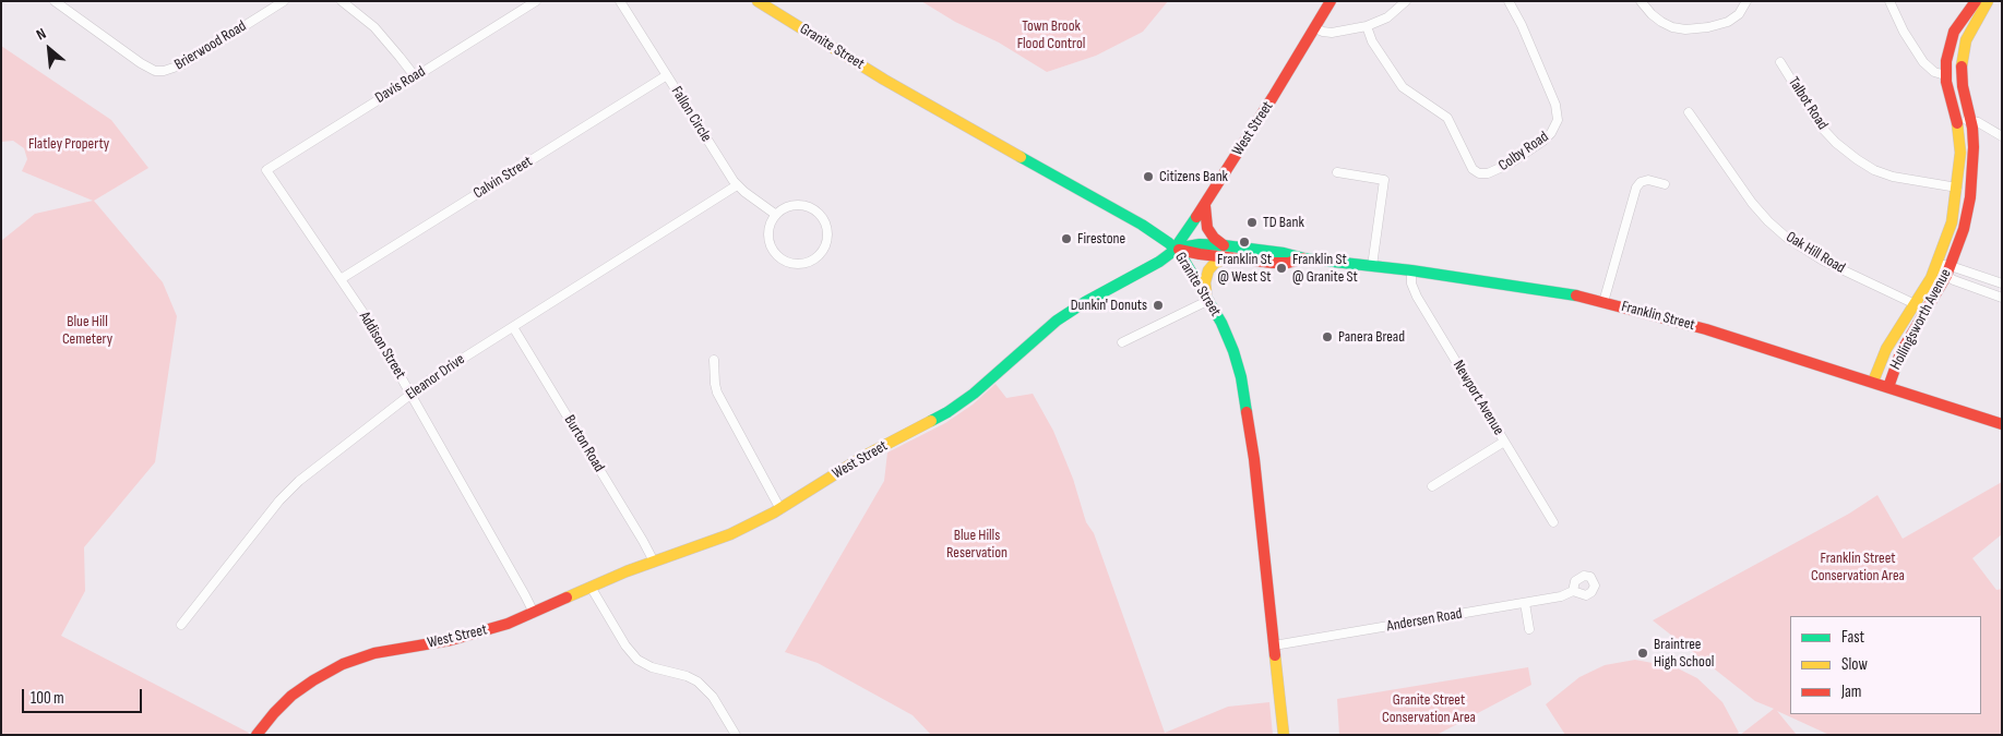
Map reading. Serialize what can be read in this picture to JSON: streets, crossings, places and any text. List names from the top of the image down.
{
  "streets": {
    "main road": [
      "Granite Street",
      "West Street",
      "Franklin Street",
      "Hollingsworth Avenue"
    ],
    "street": [
      "Brierwood Road",
      "Davis Road",
      "Talbot Road",
      "Fallon Circle",
      "Colby Road",
      "Calvin Street",
      "Oak Hill Road",
      "Addison Street",
      "Eleanor Drive",
      "Newport Avenue",
      "Burton Road",
      "Andersen Road"
    ]
  },
  "crossings": [
    ["Granite Street", "West Street"],
    ["Granite Street", "Franklin Street"],
    ["Granite Street", "Andersen Road"],
    ["Davis Road", "Addison Street"],
    ["Talbot Road", "Hollingsworth Avenue"],
    ["Fallon Circle", "Calvin Street"],
    ["Fallon Circle", "Eleanor Drive"],
    ["West Street", "Franklin Street"],
    ["West Street", "Addison Street"],
    ["West Street", "Burton Road"],
    ["Calvin Street", "Addison Street"],
    ["Oak Hill Road", "Hollingsworth Avenue"],
    ["Franklin Street", "Hollingsworth Avenue"],
    ["Franklin Street", "Newport Avenue"],
    ["Addison Street", "Eleanor Drive"],
    ["Eleanor Drive", "Burton Road"]
  ],
  "parks": [
    "Town Brook Flood Control",
    "Flatley Property",
    "Blue Hill Cemetery",
    "Blue Hills Reservation",
    "Franklin Street Conservation Area",
    "Granite Street Conservation Area"
  ],
  "places": [
    "Citizens Bank",
    "TD Bank",
    "Firestone",
    "Franklin St @ West St",
    "Franklin St @ Granite St",
    "Dunkin' Donuts",
    "Panera Bread",
    "Braintree High School"
  ],
  "legend": ["Fast", "Slow", "Jam"],
  "scale_bar": "100 m",
  "north": "top left"
}
